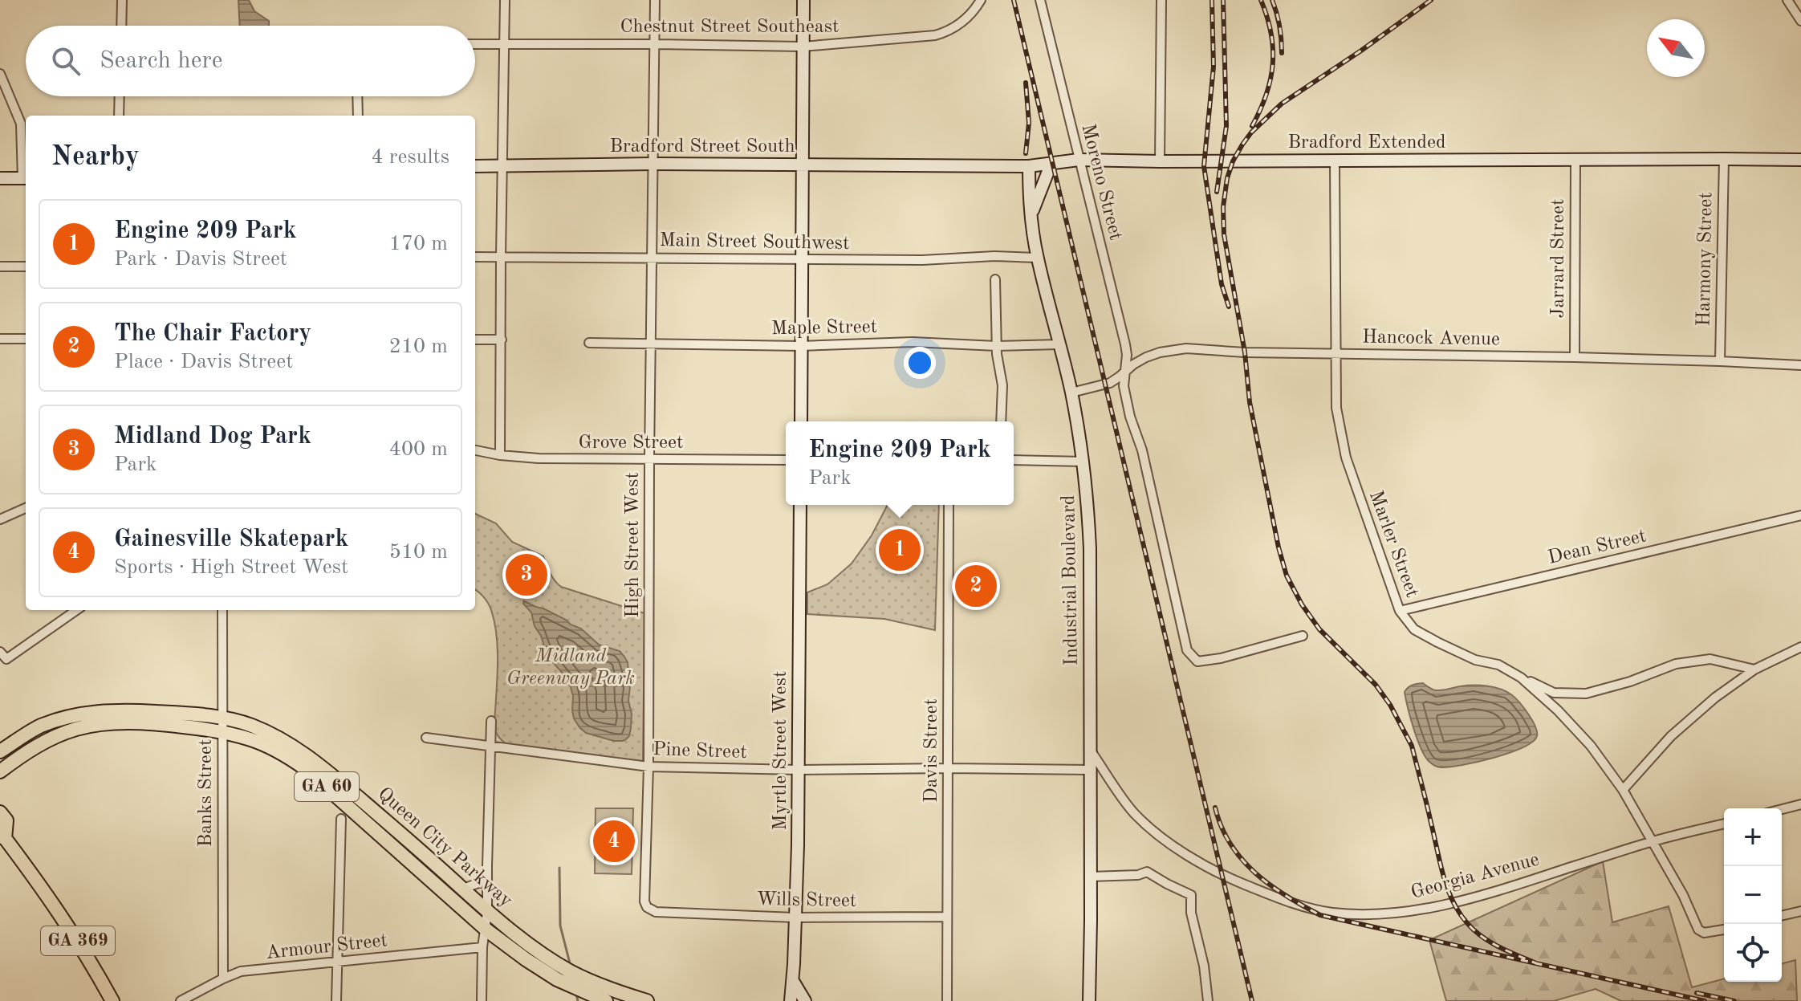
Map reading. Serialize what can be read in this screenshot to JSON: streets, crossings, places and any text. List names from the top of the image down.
{
  "streets": {
    "main road": ["GA 60", "Queen City Parkway", "GA 369"],
    "street": [
      "Chestnut Street Southeast",
      "Bradford Extended",
      "Bradford Street South",
      "Moreno Street",
      "Main Street Southwest",
      "Jarrard Street",
      "Harmony Street",
      "Maple Street",
      "Hancock Avenue",
      "Grove Street",
      "Marler Street",
      "High Street West",
      "Dean Street",
      "Industrial Boulevard",
      "Myrtle Street West",
      "Davis Street",
      "Pine Street",
      "Banks Street",
      "Georgia Avenue",
      "Wills Street",
      "Armour Street"
    ]
  },
  "crossings": [
    ["Chestnut Street Southeast", "High Street West"],
    ["Bradford Extended", "Bradford Street South"],
    ["Bradford Extended", "Moreno Street"],
    ["Bradford Extended", "Jarrard Street"],
    ["Bradford Extended", "Harmony Street"],
    ["Bradford Extended", "Marler Street"],
    ["Bradford Extended", "Industrial Boulevard"],
    ["Bradford Street South", "High Street West"],
    ["Moreno Street", "Hancock Avenue"],
    ["Main Street Southwest", "High Street West"],
    ["Main Street Southwest", "Industrial Boulevard"],
    ["Jarrard Street", "Hancock Avenue"],
    ["Harmony Street", "Hancock Avenue"],
    ["Maple Street", "High Street West"],
    ["Maple Street", "Industrial Boulevard"],
    ["Hancock Avenue", "Marler Street"],
    ["Hancock Avenue", "Industrial Boulevard"],
    ["Grove Street", "High Street West"],
    ["Marler Street", "Dean Street"],
    ["Marler Street", "Georgia Avenue"],
    ["High Street West", "Pine Street"],
    ["High Street West", "Wills Street"],
    ["Industrial Boulevard", "Pine Street"],
    ["Industrial Boulevard", "Georgia Avenue"],
    ["Myrtle Street West", "Pine Street"],
    ["Myrtle Street West", "Wills Street"],
    ["Davis Street", "Pine Street"],
    ["Davis Street", "Wills Street"],
    ["Banks Street", "Queen City Parkway"],
    ["Banks Street", "Armour Street"]
  ],
  "parks": ["Midland Greenway Park"],
  "north": "top left",
  "page": {
    "search": "Search here",
    "heading": ["Nearby", "4 results"],
    "list": [
      {
        "mark": "1",
        "name": "Engine 209 Park",
        "note": "Park · Davis Street",
        "value": "170 m"
      },
      {
        "mark": "2",
        "name": "The Chair Factory",
        "note": "Place · Davis Street",
        "value": "210 m"
      },
      {
        "mark": "3",
        "name": "Midland Dog Park",
        "note": "Park",
        "value": "400 m"
      },
      {
        "mark": "4",
        "name": "Gainesville Skatepark",
        "note": "Sports · High Street West",
        "value": "510 m"
      }
    ],
    "popup": ["Engine 209 Park", "Park"],
    "pins": [
      "1",
      "3",
      "2",
      "4"
    ],
    "map_buttons": ["+", "−"]
  }
}
